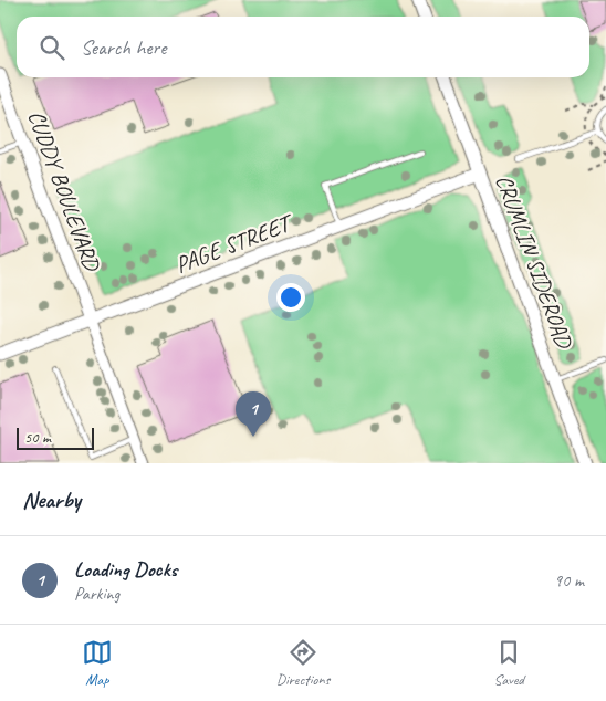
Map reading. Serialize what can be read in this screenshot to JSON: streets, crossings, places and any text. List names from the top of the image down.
{
  "streets": {
    "street": ["CUDDY BOULEVARD", "PAGE STREET", "CRUMLIN SIDEROAD"]
  },
  "crossings": [
    ["CUDDY BOULEVARD", "PAGE STREET"],
    ["PAGE STREET", "CRUMLIN SIDEROAD"]
  ],
  "scale_bar": "50 m",
  "page": {
    "search": "Search here",
    "pins": "1",
    "scale": "50 m",
    "heading": "Nearby",
    "list": [
      {
        "mark": "1",
        "name": "Loading Docks",
        "note": "Parking",
        "value": "90 m"
      }
    ],
    "nav": ["Map", "Directions", "Saved"]
  }
}
